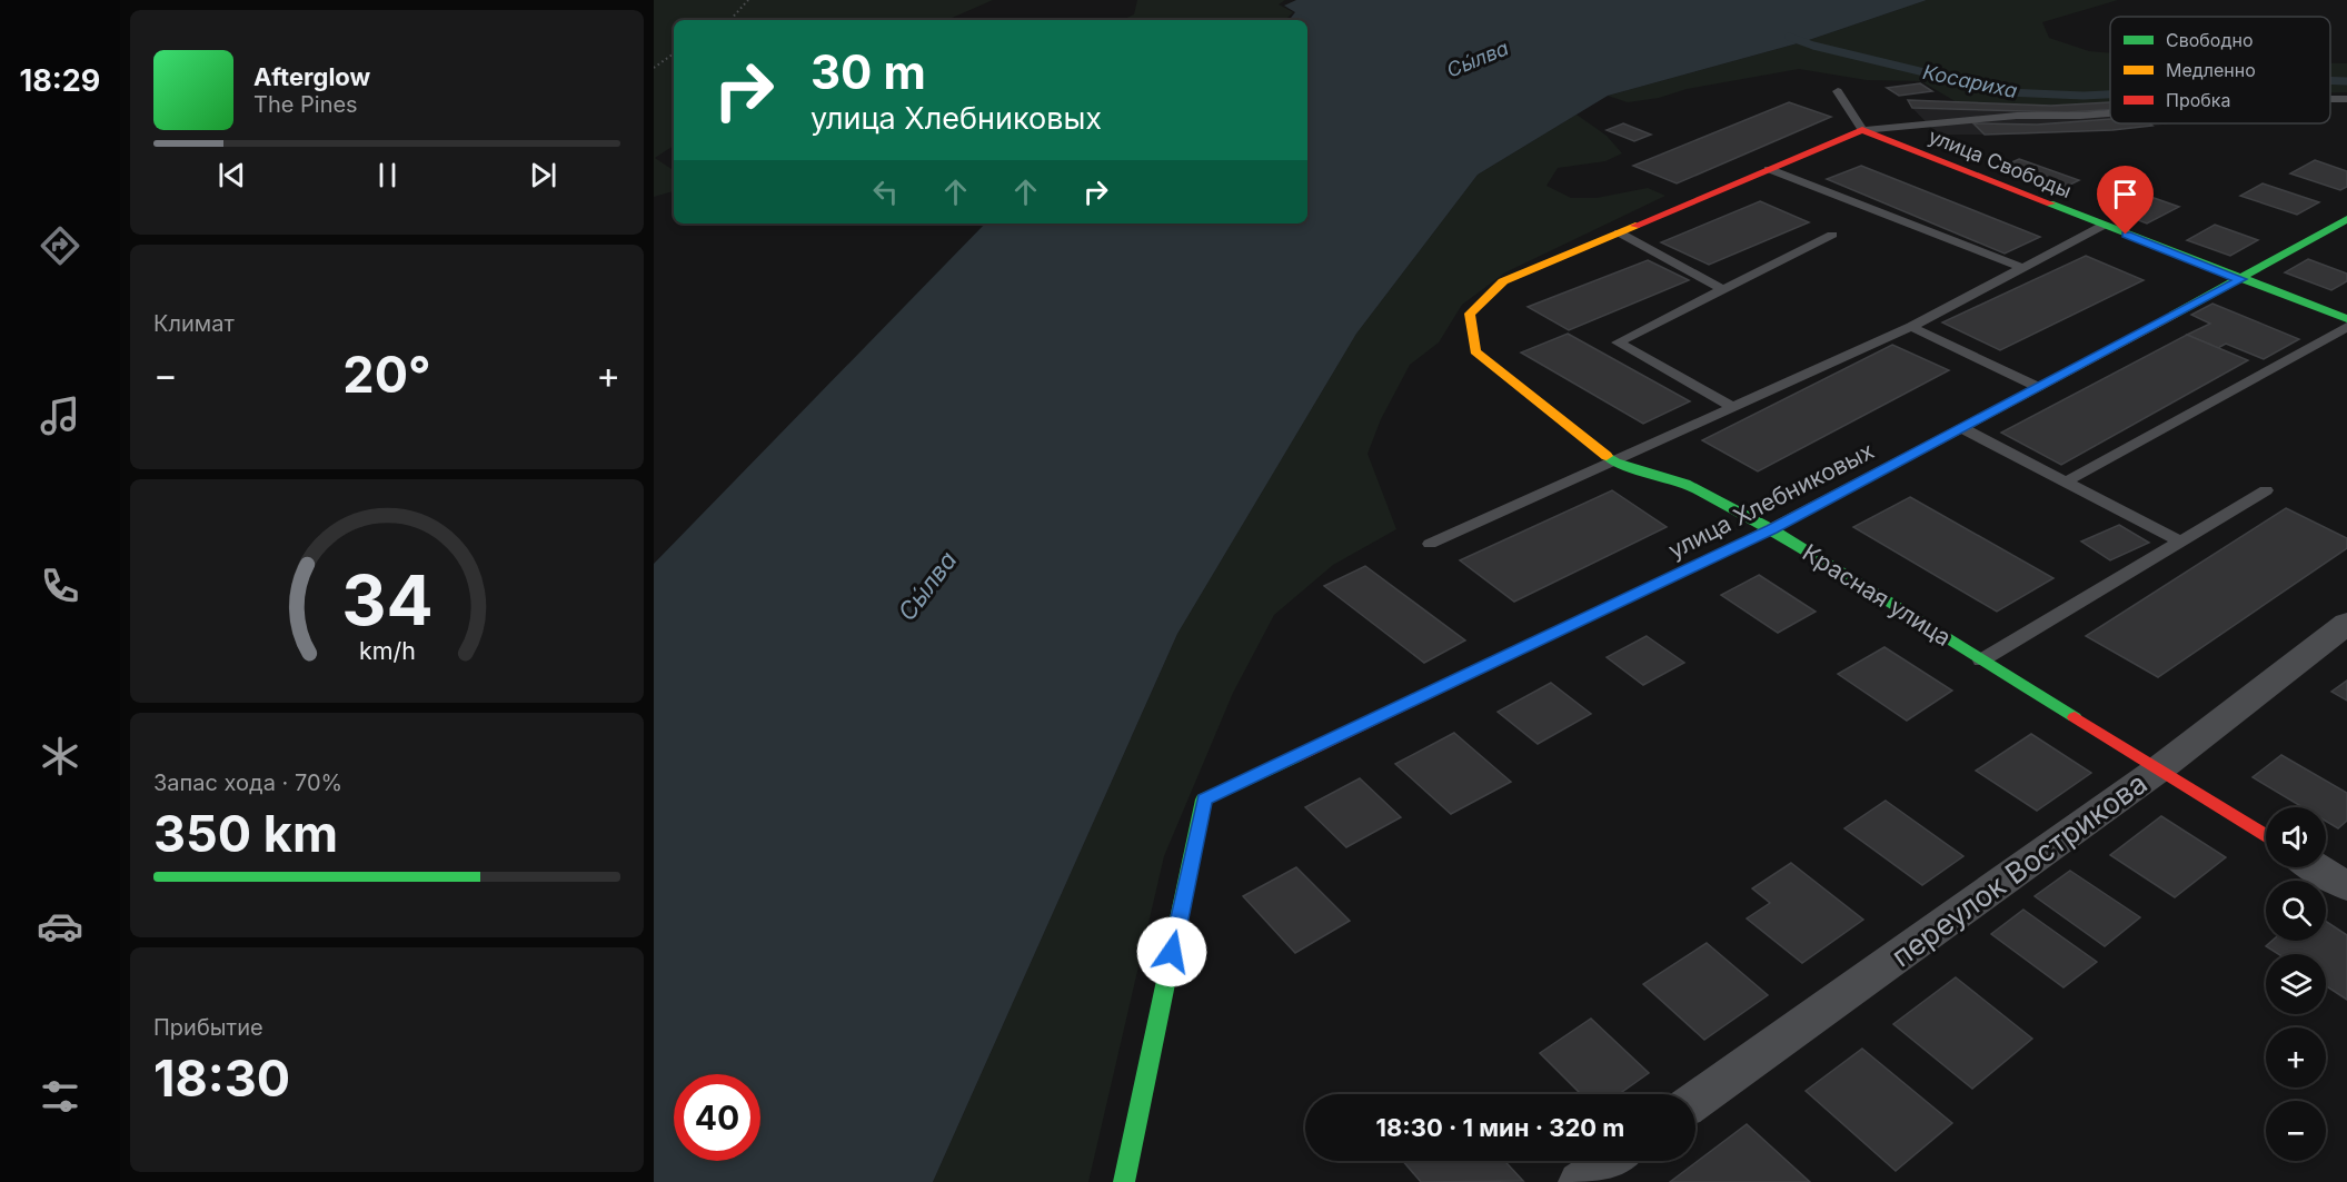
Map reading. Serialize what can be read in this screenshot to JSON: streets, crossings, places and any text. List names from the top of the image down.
{
  "streets": {
    "street": [
      "улица Свободы",
      "улица Хлебниковых",
      "Красная улица",
      "переулок Вострикова"
    ]
  },
  "crossings": [
    ["улица Свободы", "улица Хлебниковых"],
    ["улица Хлебниковых", "Красная улица"],
    ["Красная улица", "переулок Вострикова"]
  ],
  "water": ["Сы́лва", "Косариха"],
  "legend": ["Свободно", "Медленно", "Пробка"],
  "page": {
    "tabs": "18:29",
    "turn": ["30 m", "улица Хлебниковых"],
    "song": ["Afterglow", "The Pines"],
    "tile": [
      "Климат",
      ["Запас хода · 70%", "350 km"],
      ["Прибытие", "18:30"]
    ],
    "heat": ["−", "20°", "+"],
    "map_buttons": ["+", "−"],
    "limit": "40",
    "trip": "18:30 · 1 мин · 320 m",
    "gauge": ["34", "km/h"]
  }
}
